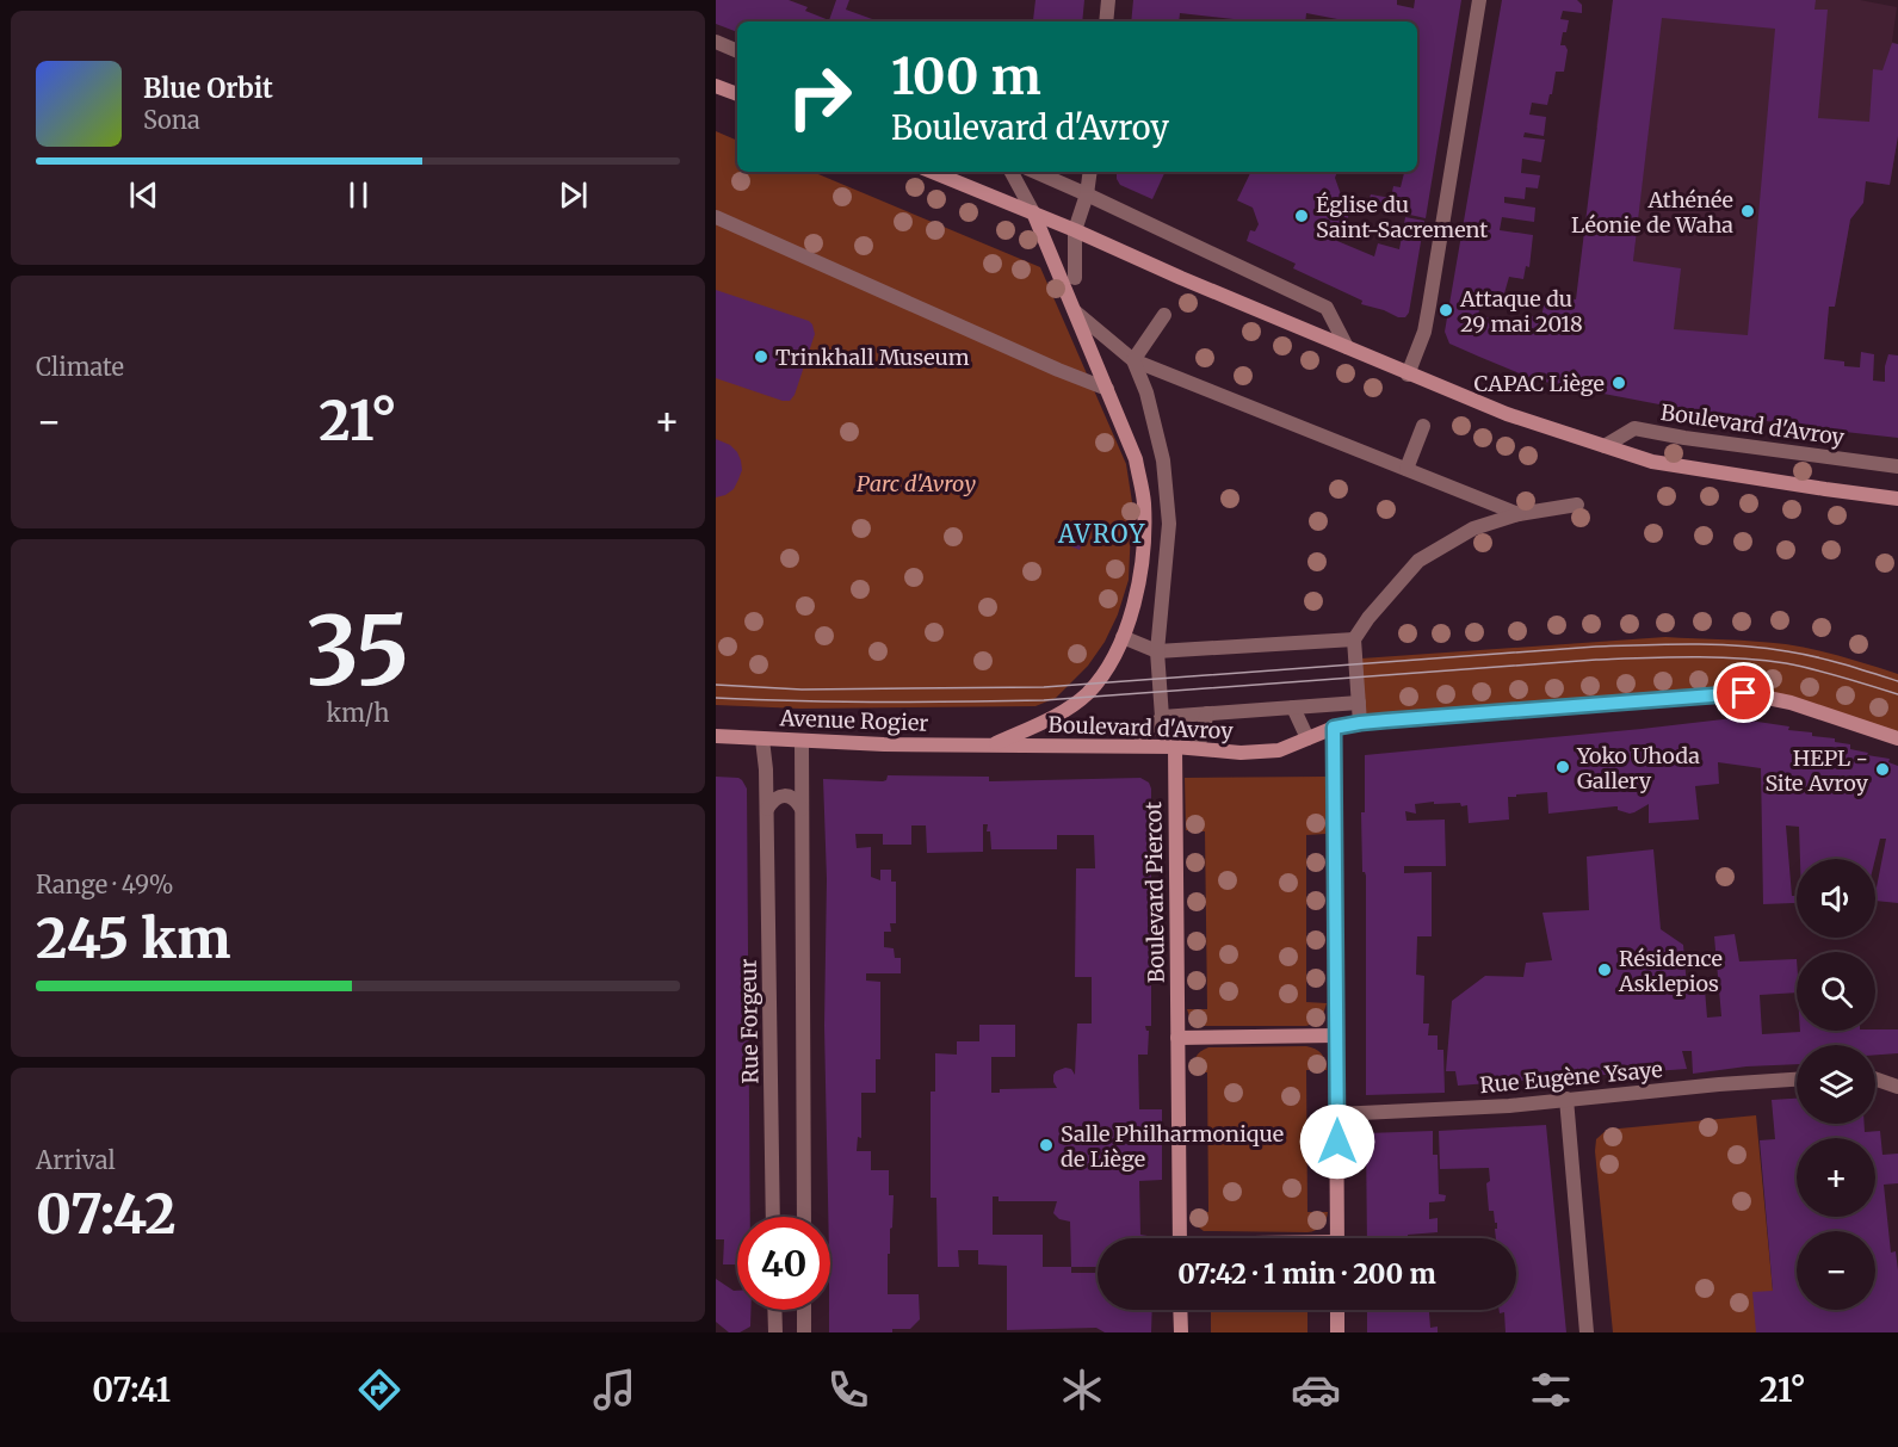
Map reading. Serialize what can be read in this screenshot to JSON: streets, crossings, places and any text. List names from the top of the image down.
{
  "streets": {
    "street": [
      "Boulevard d'Avroy",
      "Avenue Rogier",
      "Boulevard Piercot",
      "Rue Forgeur",
      "Rue Eugène Ysaye"
    ]
  },
  "crossings": [
    ["Boulevard d'Avroy", "Avenue Rogier"],
    ["Boulevard d'Avroy", "Boulevard Piercot"],
    ["Avenue Rogier", "Rue Forgeur"],
    ["Boulevard Piercot", "Rue Eugène Ysaye"]
  ],
  "districts": ["AVROY"],
  "parks": ["Parc d'Avroy"],
  "places": [
    "Athénée Léonie de Waha",
    "Église du Saint-Sacrement",
    "Attaque du 29 mai 2018",
    "Trinkhall Museum",
    "CAPAC Liège",
    "Yoko Uhoda Gallery",
    "HEPL - Site Avroy",
    "Résidence Asklepios",
    "Salle Philharmonique de Liège"
  ],
  "page": {
    "turn": ["100 m", "Boulevard d'Avroy"],
    "song": ["Blue Orbit", "Sona"],
    "tile": [
      "Climate",
      ["35", "km/h"],
      ["Range · 49%", "245 km"],
      ["Arrival", "07:42"]
    ],
    "heat": ["−", "21°", "+"],
    "map_buttons": ["+", "−"],
    "limit": "40",
    "trip": "07:42 · 1 min · 200 m",
    "tabs": ["07:41", "21°"]
  }
}
